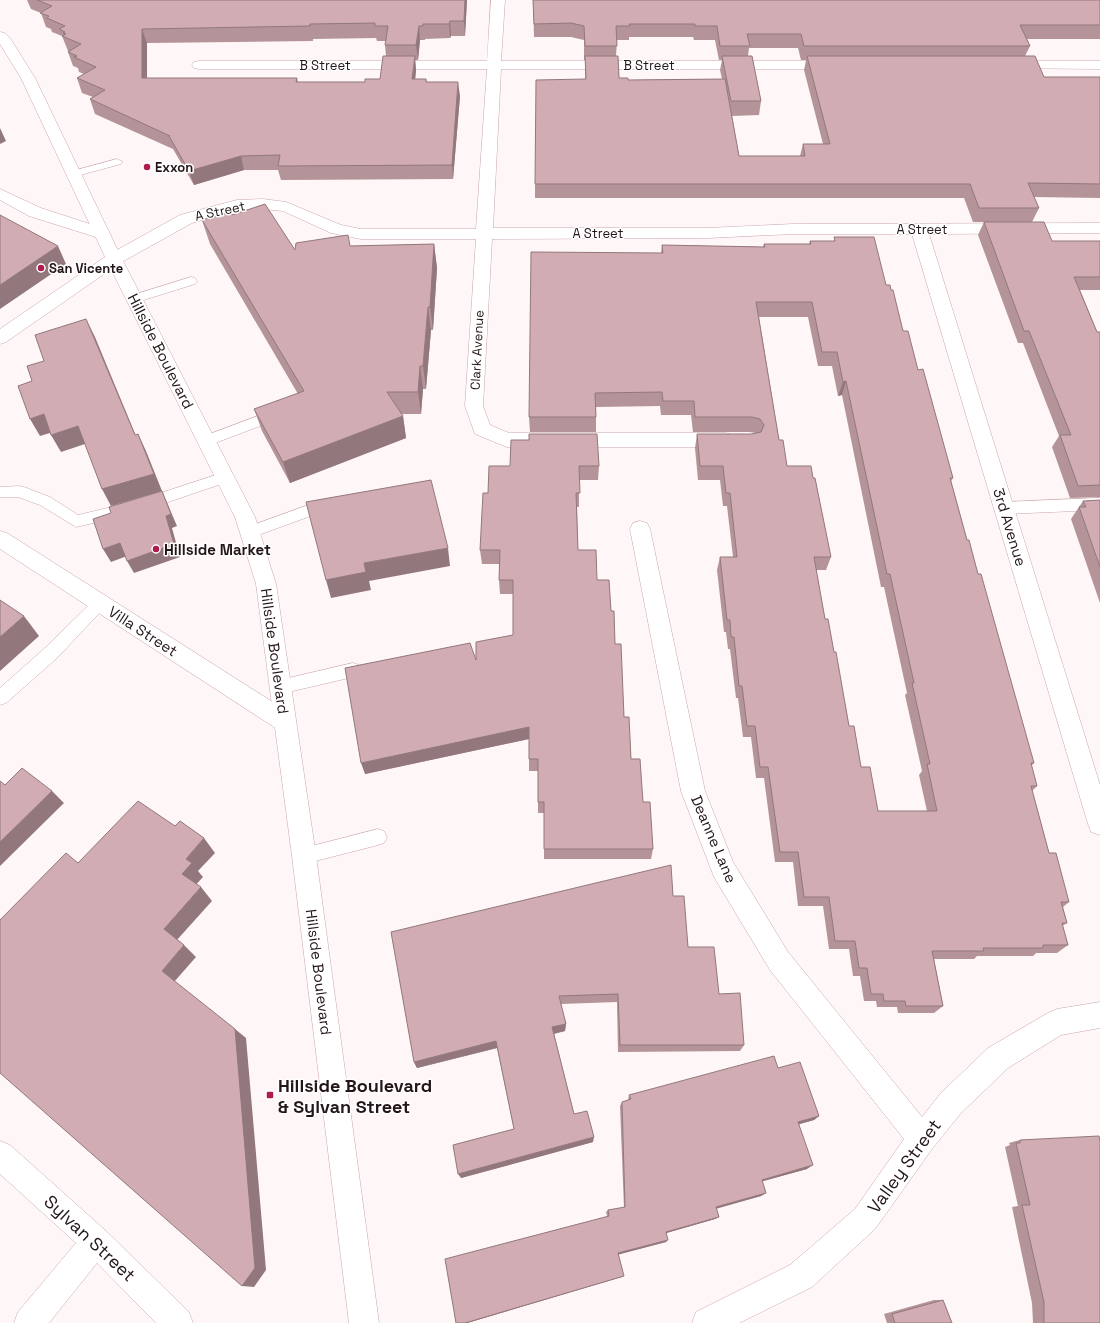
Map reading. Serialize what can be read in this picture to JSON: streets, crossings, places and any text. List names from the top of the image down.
{
  "streets": {
    "street": [
      "B Street",
      "A Street",
      "Clark Avenue",
      "Hillside Boulevard",
      "3rd Avenue",
      "Villa Street",
      "Deanne Lane",
      "Valley Street",
      "Sylvan Street"
    ]
  },
  "crossings": [
    ["B Street", "Clark Avenue"],
    ["A Street", "Clark Avenue"],
    ["A Street", "Hillside Boulevard"],
    ["A Street", "3rd Avenue"],
    ["Hillside Boulevard", "Villa Street"],
    ["Deanne Lane", "Valley Street"]
  ],
  "places": {
    "other": ["Exxon", "San Vicente", "Hillside Market"],
    "transit": ["Hillside Boulevard & Sylvan Street"]
  }
}
